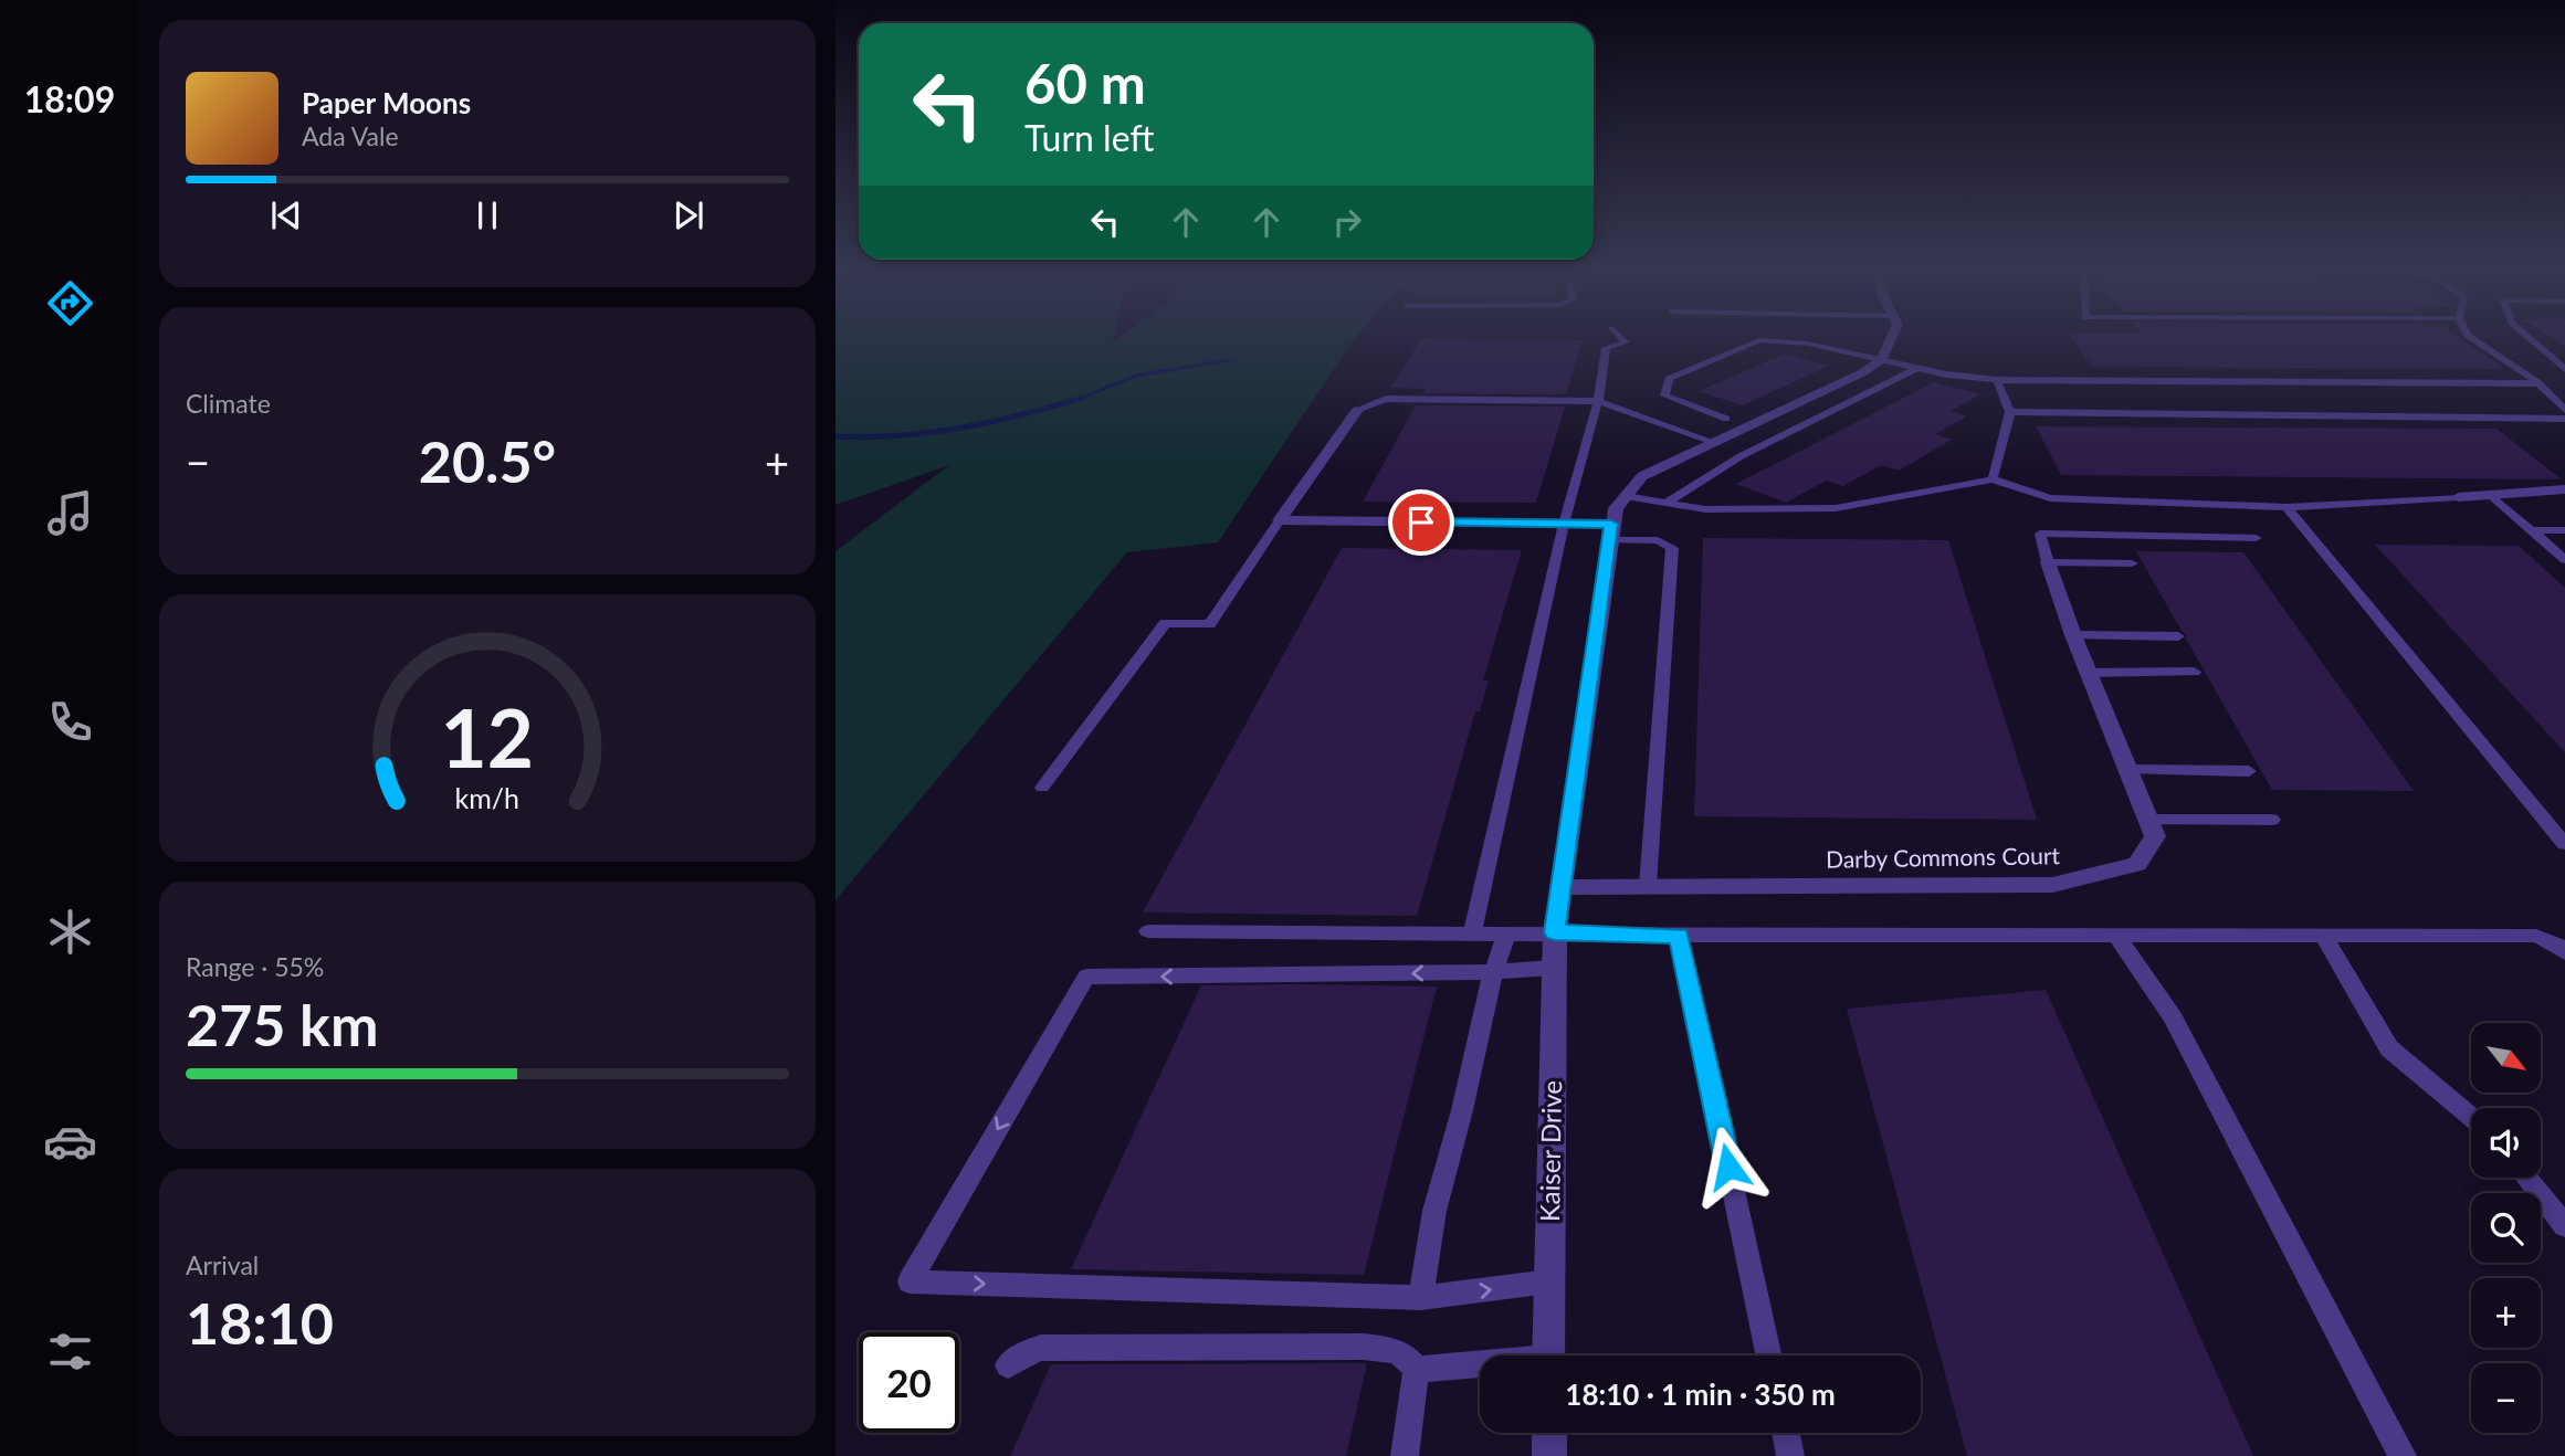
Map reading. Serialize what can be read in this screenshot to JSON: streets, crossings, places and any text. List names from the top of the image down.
{
  "streets": {
    "street": ["Darby Commons Court", "Kaiser Drive"]
  },
  "crossings": [
    ["Darby Commons Court", "Kaiser Drive"]
  ],
  "north": "bottom right",
  "page": {
    "tabs": "18:09",
    "turn": ["60 m", "Turn left"],
    "song": ["Paper Moons", "Ada Vale"],
    "tile": [
      "Climate",
      ["Range · 55%", "275 km"],
      ["Arrival", "18:10"]
    ],
    "heat": ["−", "20.5°", "+"],
    "map_buttons": ["+", "−"],
    "limit": "20",
    "trip": "18:10 · 1 min · 350 m",
    "gauge": ["12", "km/h"]
  }
}
